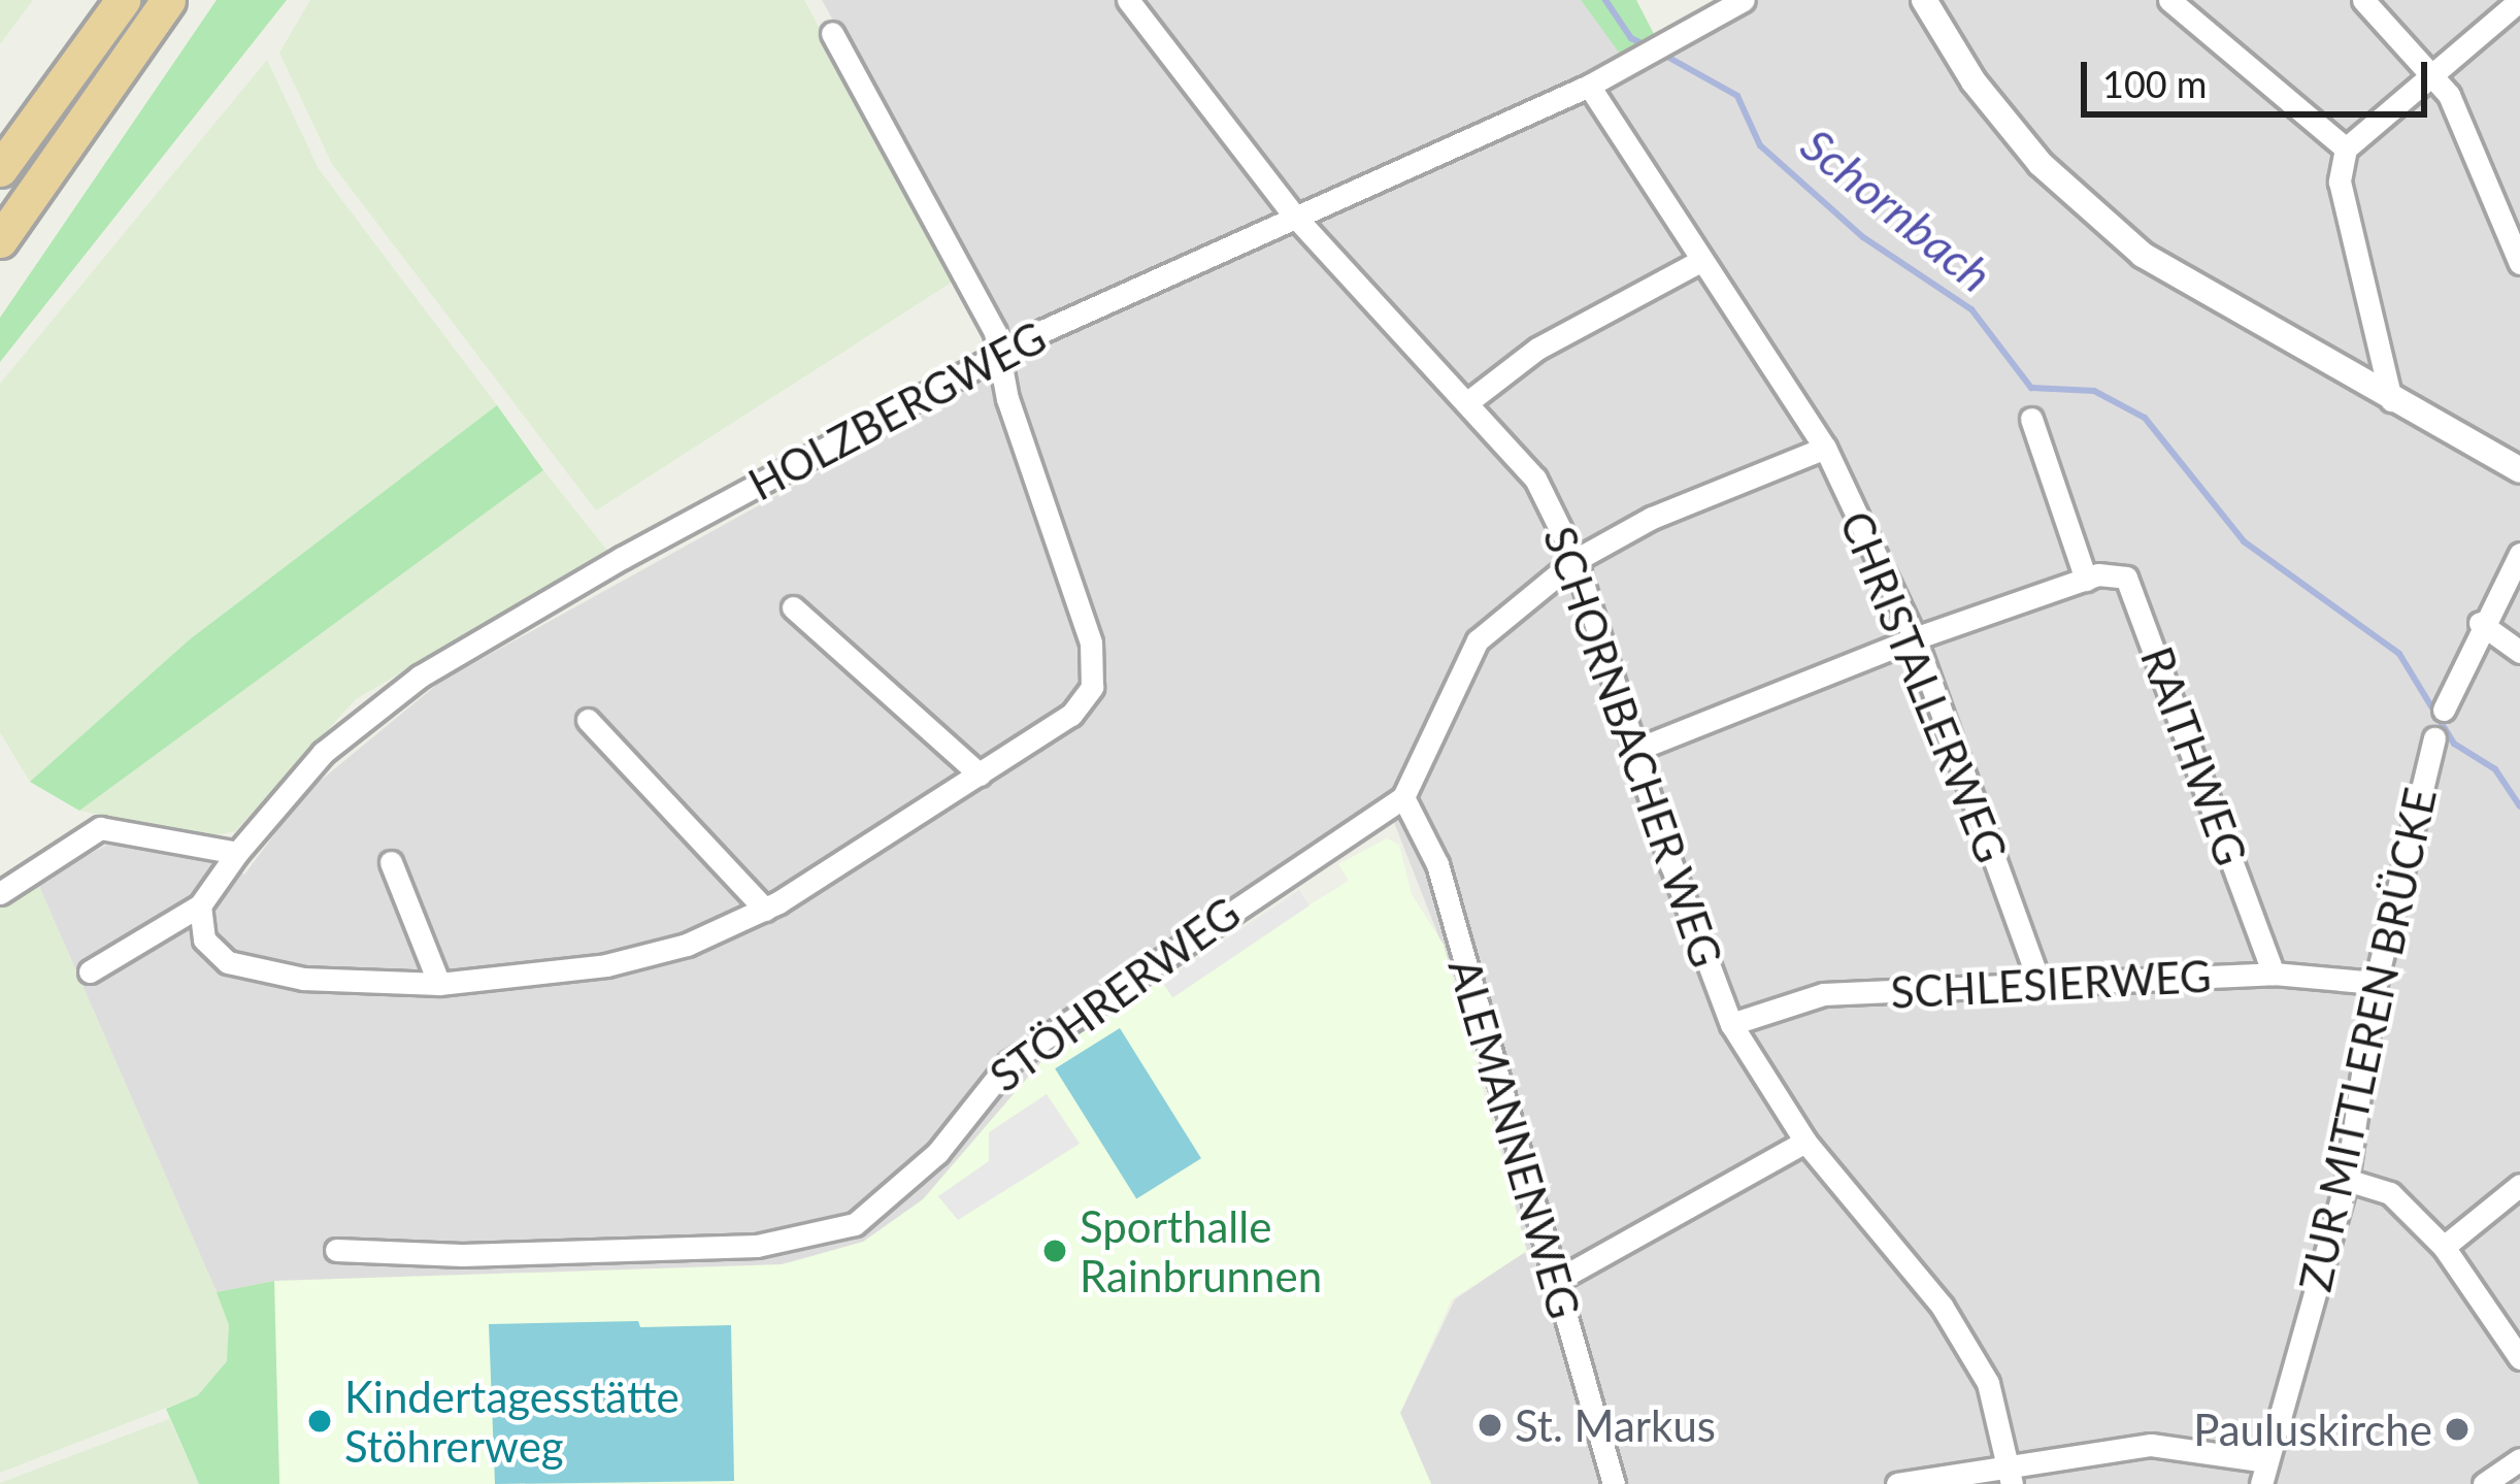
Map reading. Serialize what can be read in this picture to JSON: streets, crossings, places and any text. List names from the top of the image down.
{
  "streets": {
    "street": [
      "HOLZBERGWEG",
      "CHRISTALLERWEG",
      "SCHORNBACHER WEG",
      "RAITHWEG",
      "SCHLESIERWEG",
      "STÖHRERWEG",
      "ZUR MITTLEREN BRÜCKE",
      "ALEMANNENWEG"
    ]
  },
  "crossings": [
    ["HOLZBERGWEG", "CHRISTALLERWEG"],
    ["HOLZBERGWEG", "SCHORNBACHER WEG"],
    ["CHRISTALLERWEG", "SCHLESIERWEG"],
    ["SCHORNBACHER WEG", "SCHLESIERWEG"],
    ["RAITHWEG", "SCHLESIERWEG"],
    ["SCHLESIERWEG", "ZUR MITTLEREN BRÜCKE"],
    ["STÖHRERWEG", "ALEMANNENWEG"]
  ],
  "water": ["Schornbach"],
  "places": [
    "Sporthalle Rainbrunnen",
    "Kindertagesstätte Stöhrerweg",
    "St. Markus",
    "Pauluskirche"
  ],
  "scale_bar": "100 m"
}
